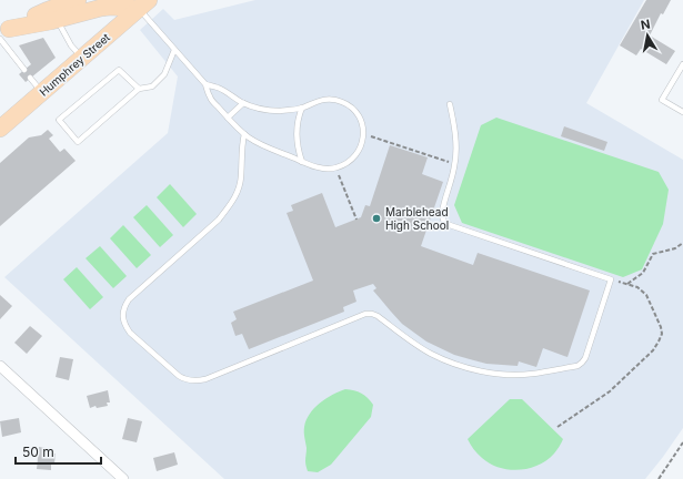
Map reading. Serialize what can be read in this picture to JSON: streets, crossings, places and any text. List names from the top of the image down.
{
  "streets": {
    "main road": ["Humphrey Street"]
  },
  "places": ["Marblehead High School"],
  "scale_bar": "50 m",
  "north": "top"
}
